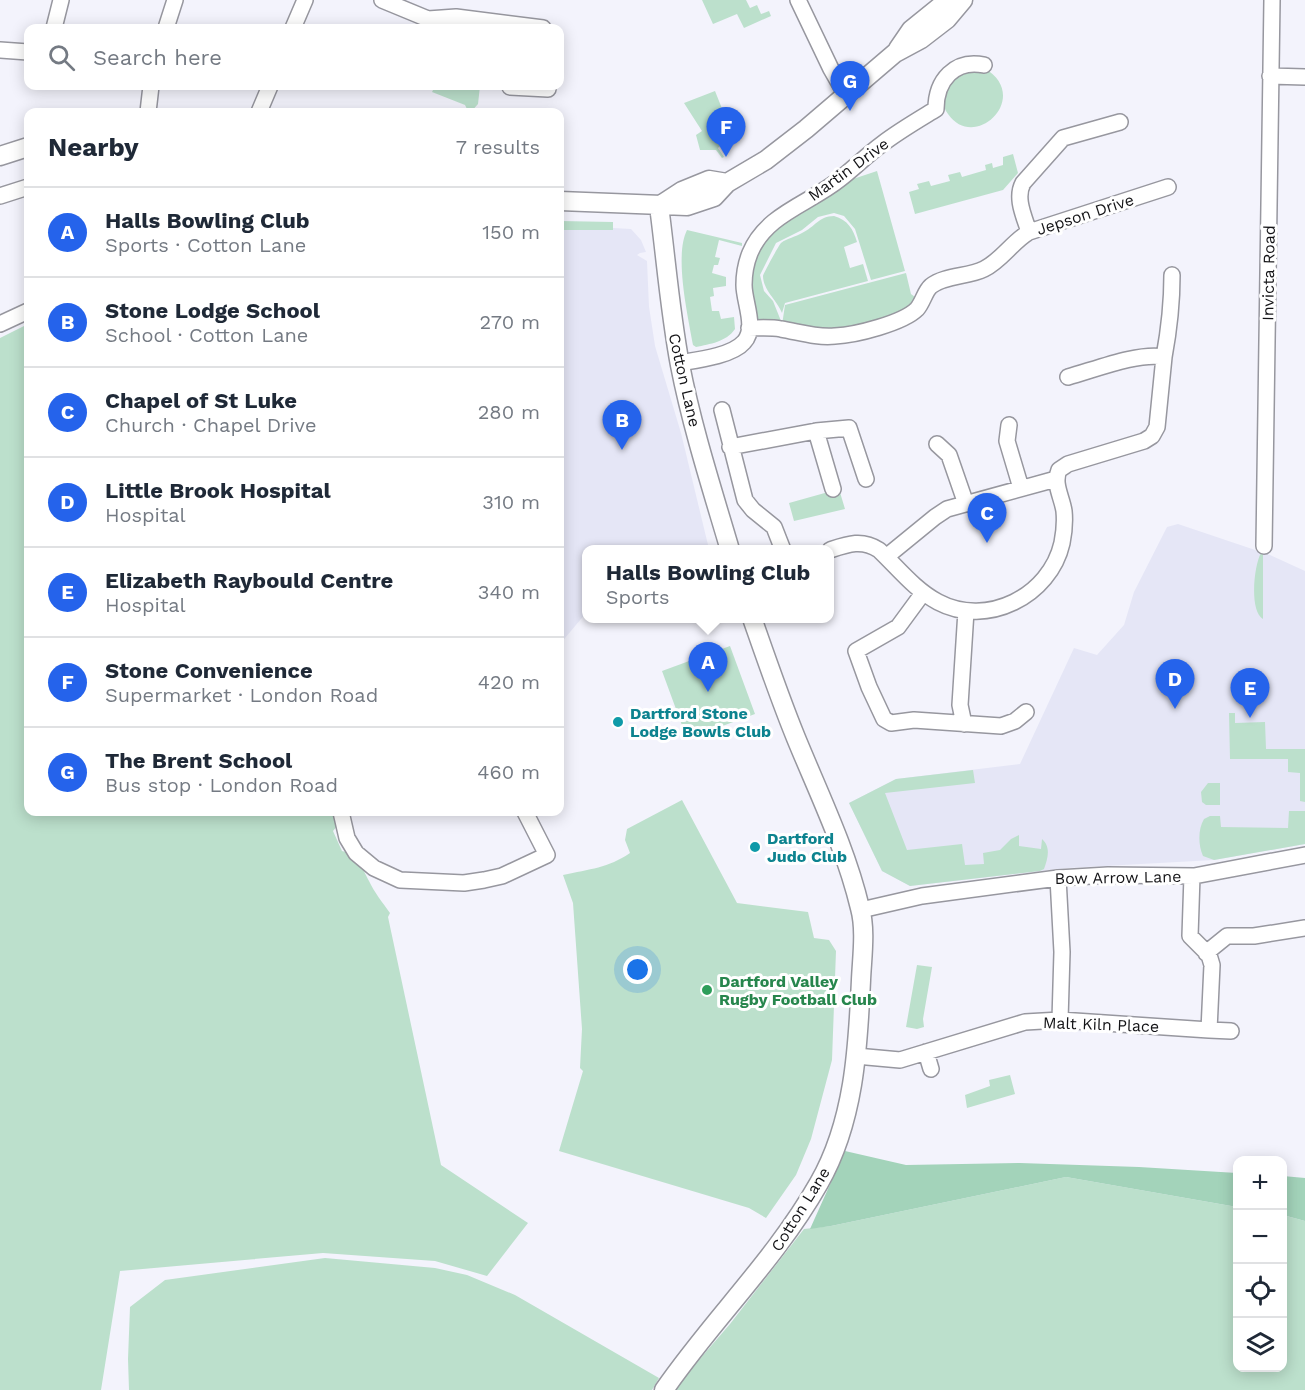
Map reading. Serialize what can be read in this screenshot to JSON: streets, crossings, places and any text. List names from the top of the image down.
{
  "streets": {
    "main road": ["Cotton Lane"],
    "street": [
      "Martin Drive",
      "Jepson Drive",
      "Invicta Road",
      "Bow Arrow Lane",
      "Malt Kiln Place"
    ]
  },
  "crossings": [
    ["Martin Drive", "Jepson Drive"],
    ["Cotton Lane", "Bow Arrow Lane"],
    ["Cotton Lane", "Malt Kiln Place"]
  ],
  "places": ["Dartford Stone Lodge Bowls Club", "Dartford Judo Club", "Dartford Valley Rugby Football Club"],
  "page": {
    "search": "Search here",
    "pins": [
      "G",
      "F",
      "B",
      "C",
      "A",
      "D",
      "E"
    ],
    "heading": ["Nearby", "7 results"],
    "list": [
      {
        "mark": "A",
        "name": "Halls Bowling Club",
        "note": "Sports · Cotton Lane",
        "value": "150 m"
      },
      {
        "mark": "B",
        "name": "Stone Lodge School",
        "note": "School · Cotton Lane",
        "value": "270 m"
      },
      {
        "mark": "C",
        "name": "Chapel of St Luke",
        "note": "Church · Chapel Drive",
        "value": "280 m"
      },
      {
        "mark": "D",
        "name": "Little Brook Hospital",
        "note": "Hospital",
        "value": "310 m"
      },
      {
        "mark": "E",
        "name": "Elizabeth Raybould Centre",
        "note": "Hospital",
        "value": "340 m"
      },
      {
        "mark": "F",
        "name": "Stone Convenience",
        "note": "Supermarket · London Road",
        "value": "420 m"
      },
      {
        "mark": "G",
        "name": "The Brent School",
        "note": "Bus stop · London Road",
        "value": "460 m"
      }
    ],
    "popup": ["Halls Bowling Club", "Sports"],
    "map_buttons": ["+", "−"]
  }
}
